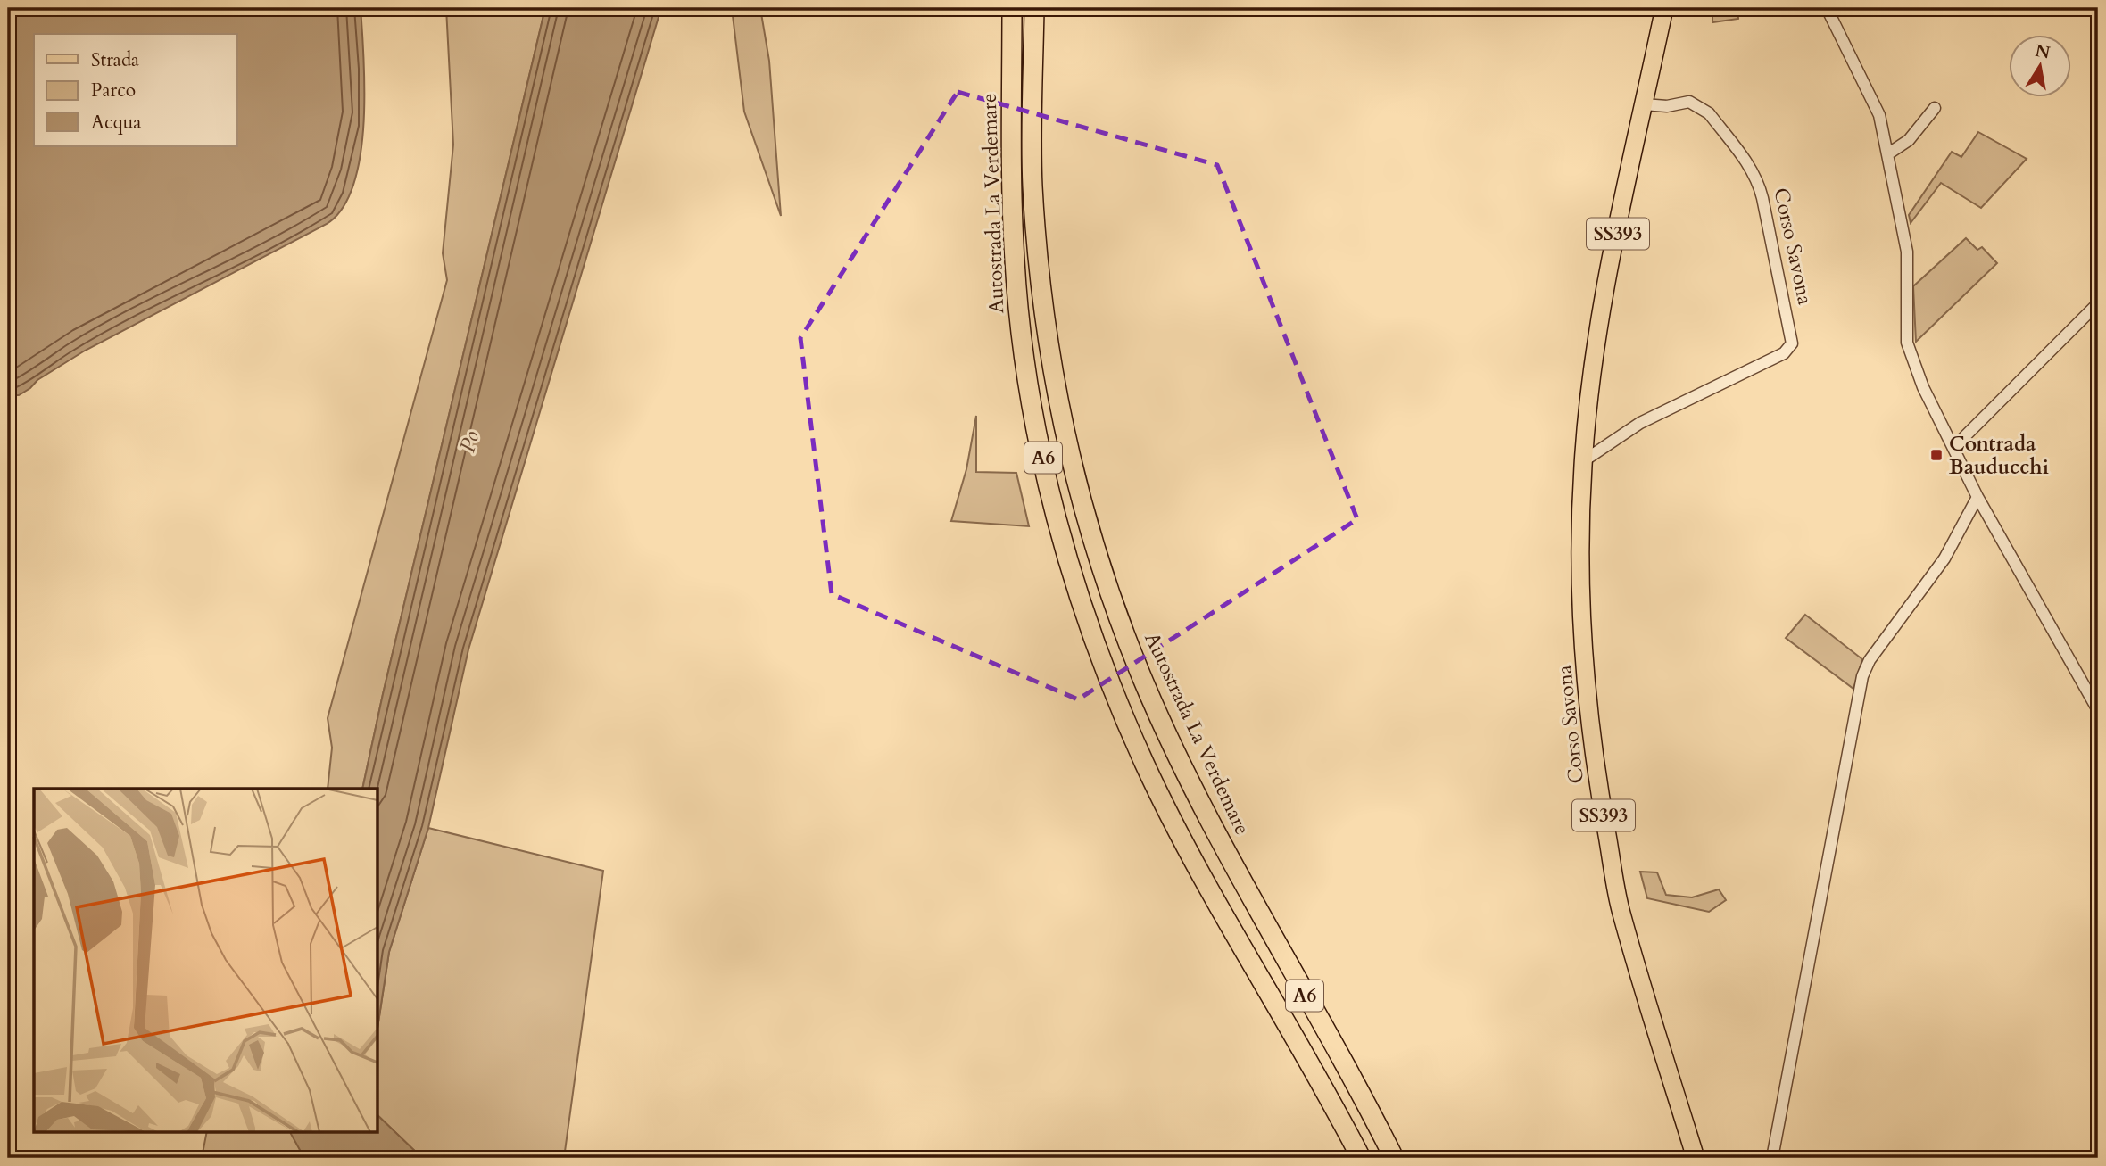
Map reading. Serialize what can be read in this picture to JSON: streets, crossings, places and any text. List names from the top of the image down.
{
  "streets": {
    "highway": ["Autostrada La Verdemare", "A6"],
    "main road": ["SS393", "Corso Savona"]
  },
  "water": ["Po"],
  "places": {
    "transit": ["Contrada Bauducchi"]
  },
  "legend": ["Strada", "Parco", "Acqua"],
  "north": "top"
}
